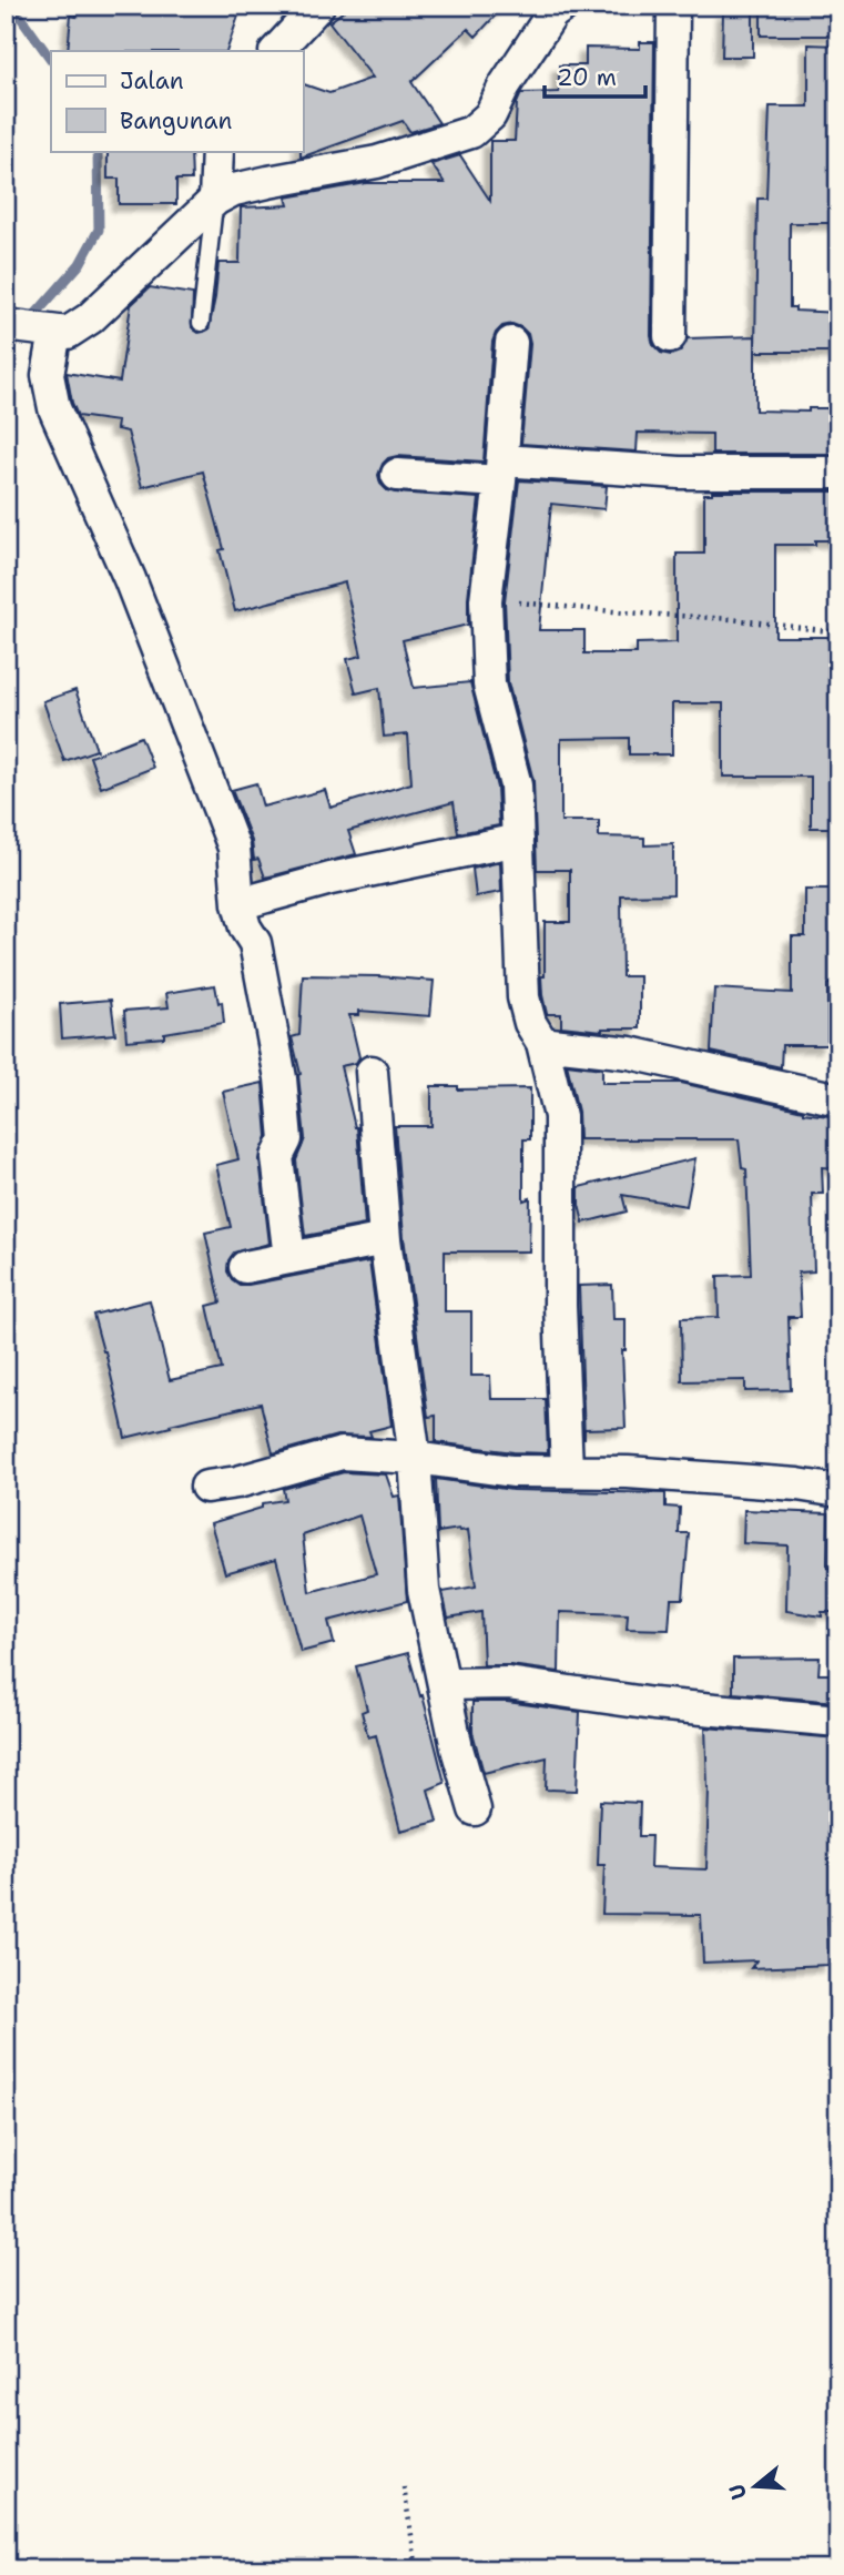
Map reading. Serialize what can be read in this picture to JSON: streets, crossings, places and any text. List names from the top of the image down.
{
  "legend": ["Jalan", "Bangunan"],
  "scale_bar": "20 m",
  "north": "left"
}
